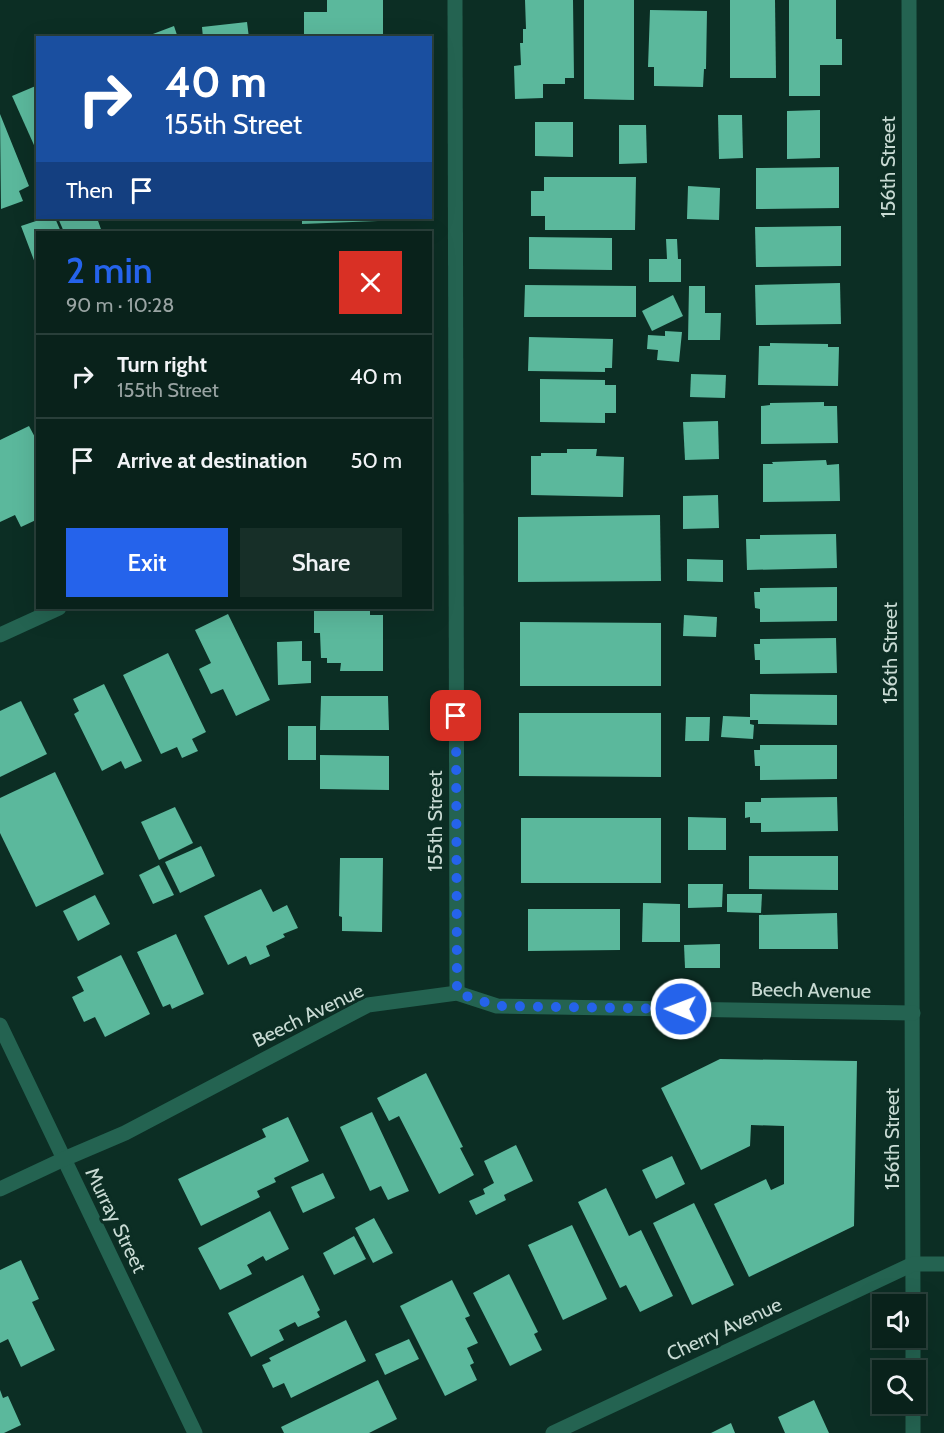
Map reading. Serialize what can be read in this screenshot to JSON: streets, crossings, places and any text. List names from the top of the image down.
{
  "streets": {
    "street": [
      "156th Street",
      "155th Street",
      "Beech Avenue",
      "Murray Street",
      "Cherry Avenue"
    ]
  },
  "crossings": [
    ["156th Street", "Beech Avenue"],
    ["156th Street", "Cherry Avenue"],
    ["155th Street", "Beech Avenue"],
    ["Beech Avenue", "Murray Street"]
  ],
  "page": {
    "turn": ["40 m", "155th Street"],
    "then": "Then",
    "heading": ["2 min", "90 m · 10:28"],
    "list": [
      {
        "name": "Turn right",
        "note": "155th Street",
        "value": "40 m"
      },
      {
        "name": "Arrive at destination",
        "value": "50 m"
      }
    ],
    "buttons": ["Exit", "Share"]
  }
}
